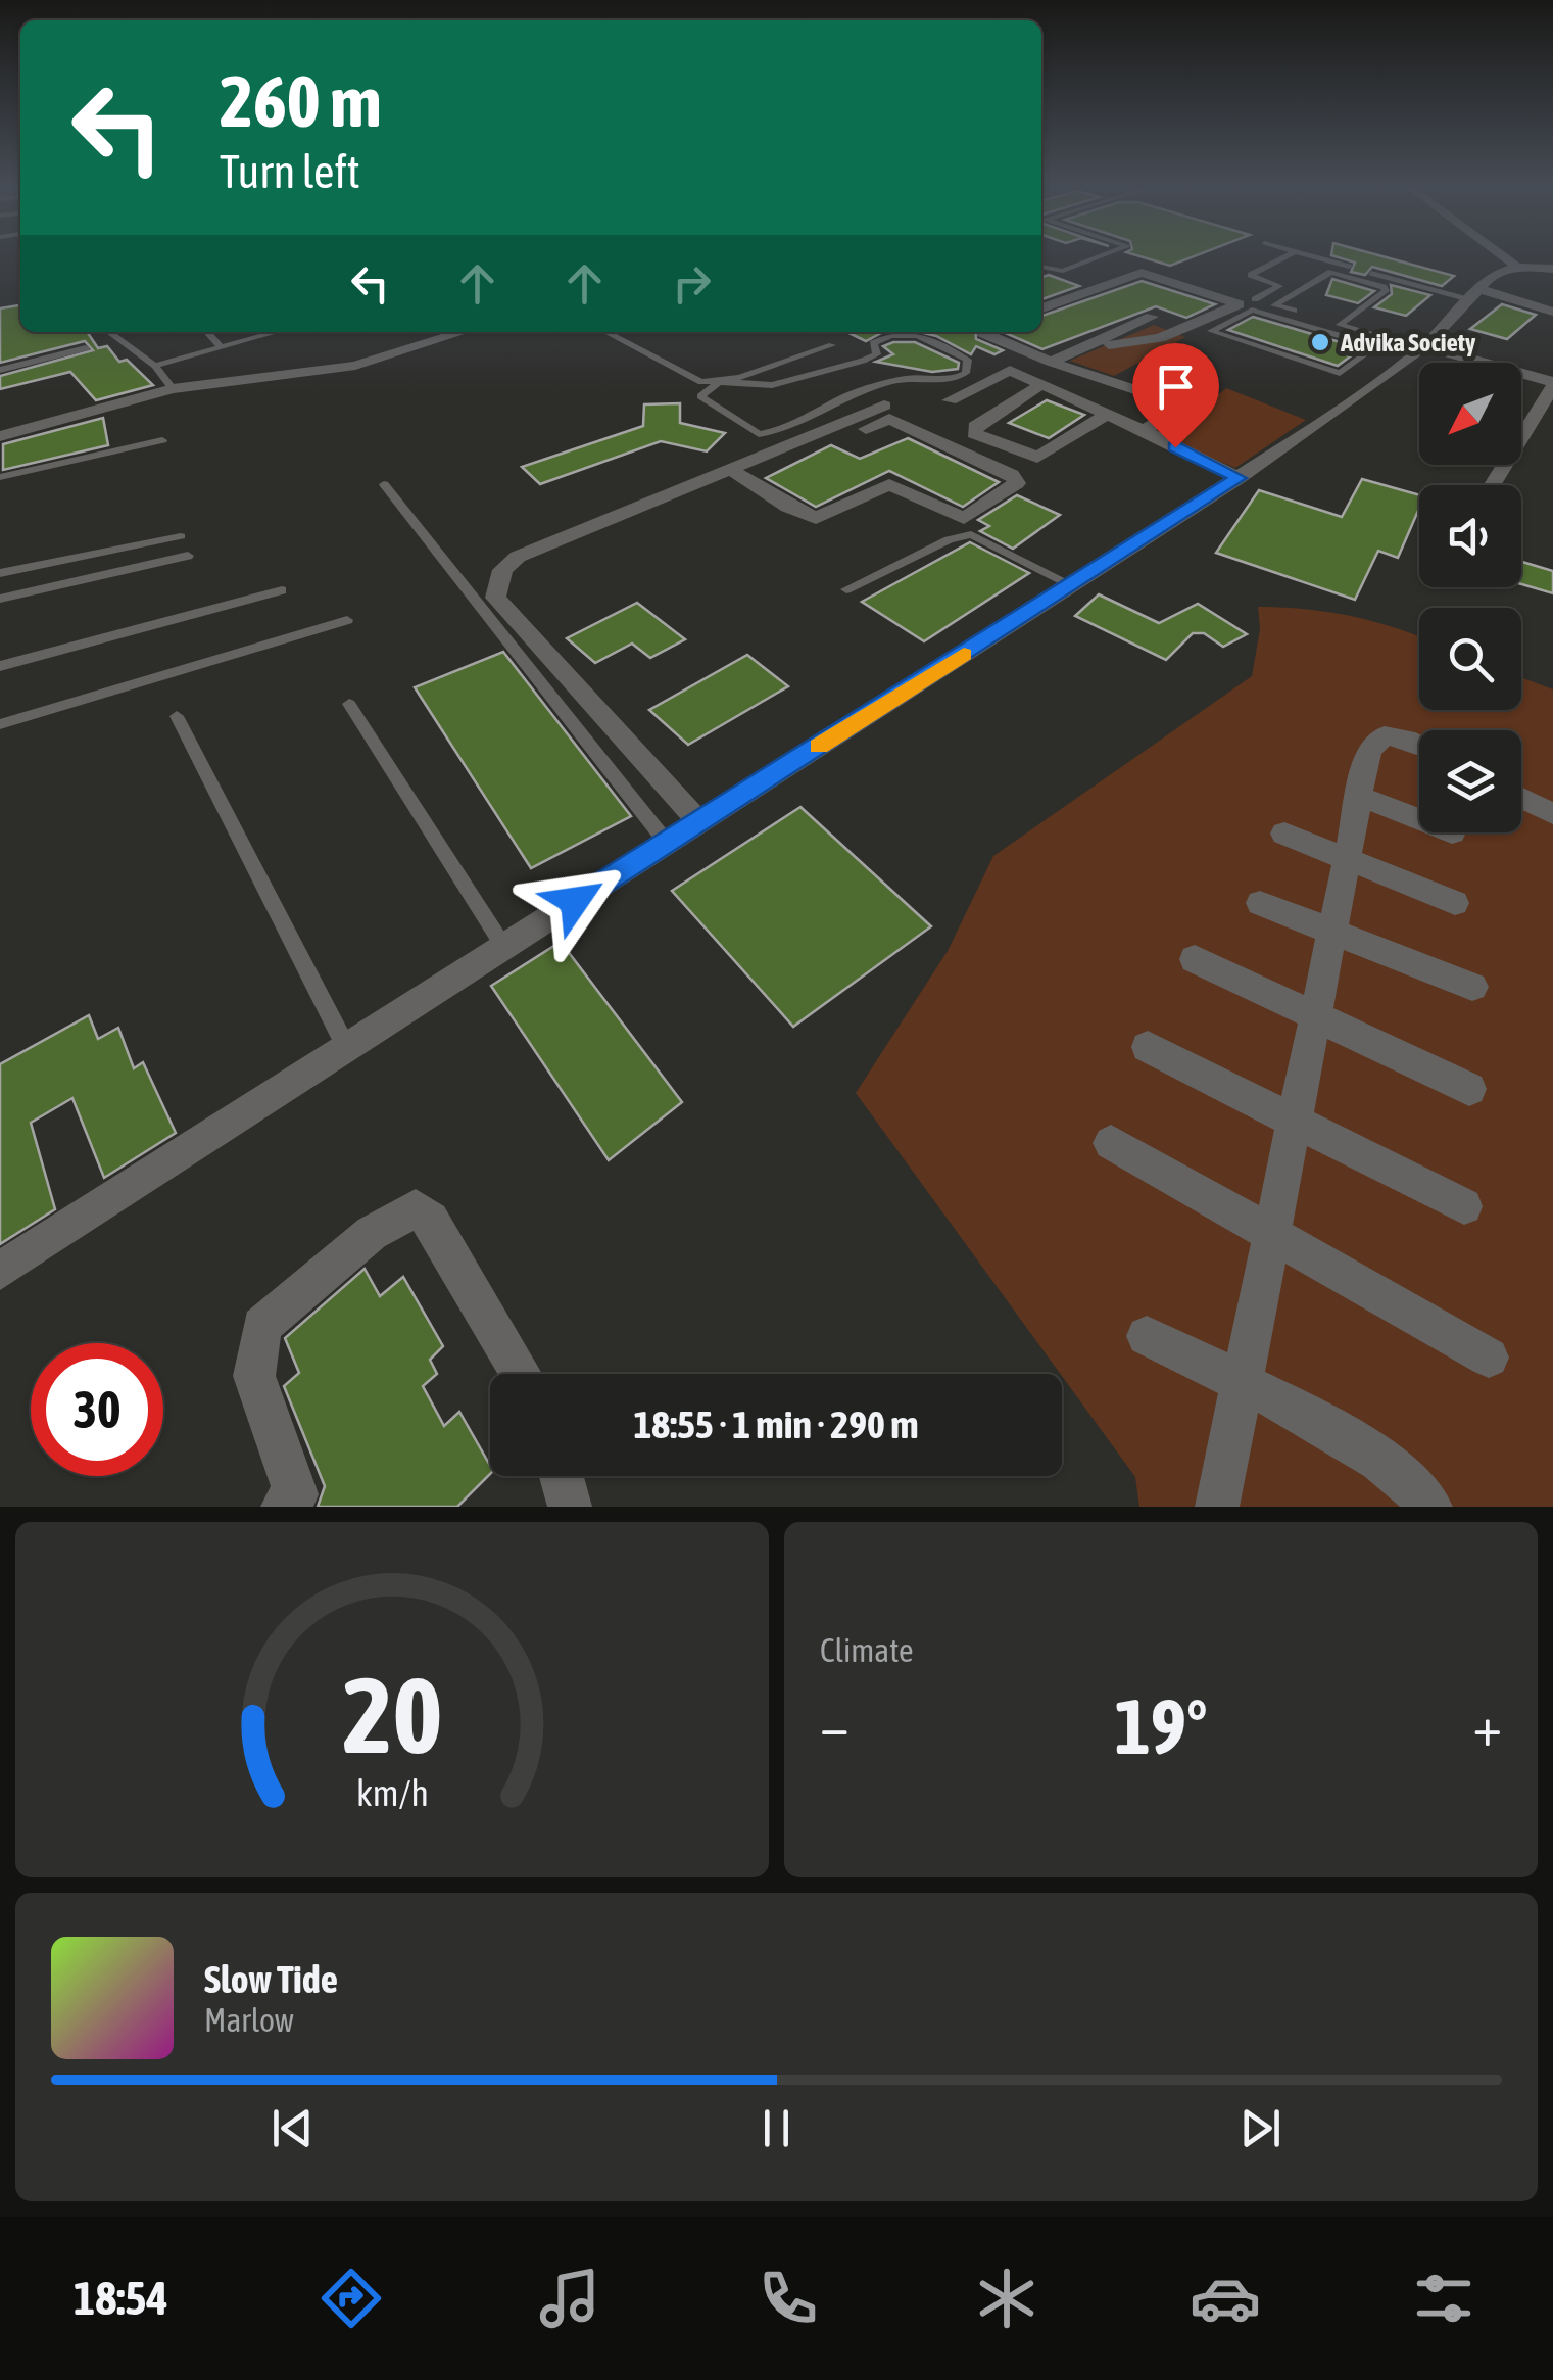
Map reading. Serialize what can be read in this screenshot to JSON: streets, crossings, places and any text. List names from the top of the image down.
{
  "places": ["Advika Society"],
  "north": "bottom left",
  "page": {
    "turn": ["260 m", "Turn left"],
    "limit": "30",
    "trip": "18:55 · 1 min · 290 m",
    "tile": "Climate",
    "heat": ["−", "19°", "+"],
    "song": ["Slow Tide", "Marlow"],
    "tabs": "18:54",
    "gauge": ["20", "km/h"]
  }
}
